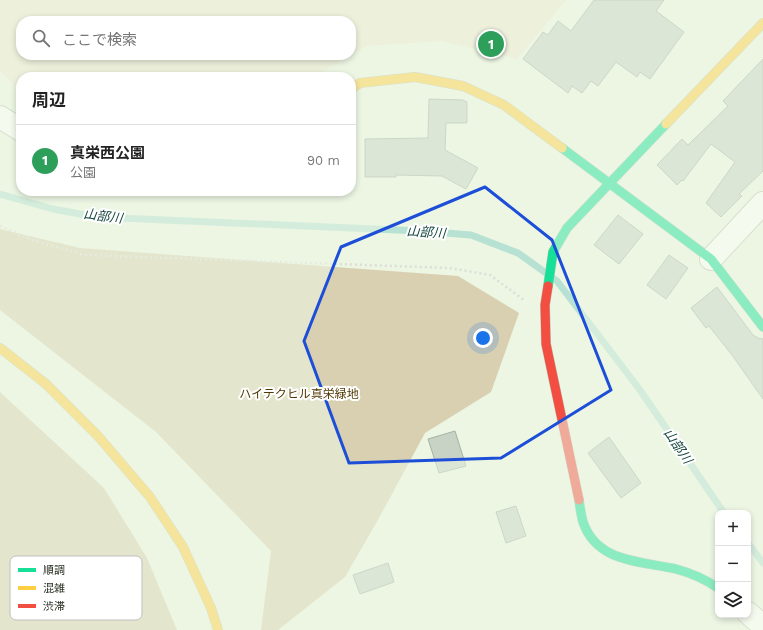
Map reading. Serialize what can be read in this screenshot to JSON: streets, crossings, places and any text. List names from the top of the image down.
{
  "water": ["山部川"],
  "parks": ["ハイテクヒル真栄緑地"],
  "legend": ["順調", "混雑", "渋滞"],
  "page": {
    "search": "ここで検索",
    "pins": "1",
    "heading": "周辺",
    "list": [
      {
        "mark": "1",
        "name": "真栄西公園",
        "note": "公園",
        "value": "90 m"
      }
    ],
    "map_buttons": ["+", "−"]
  }
}
